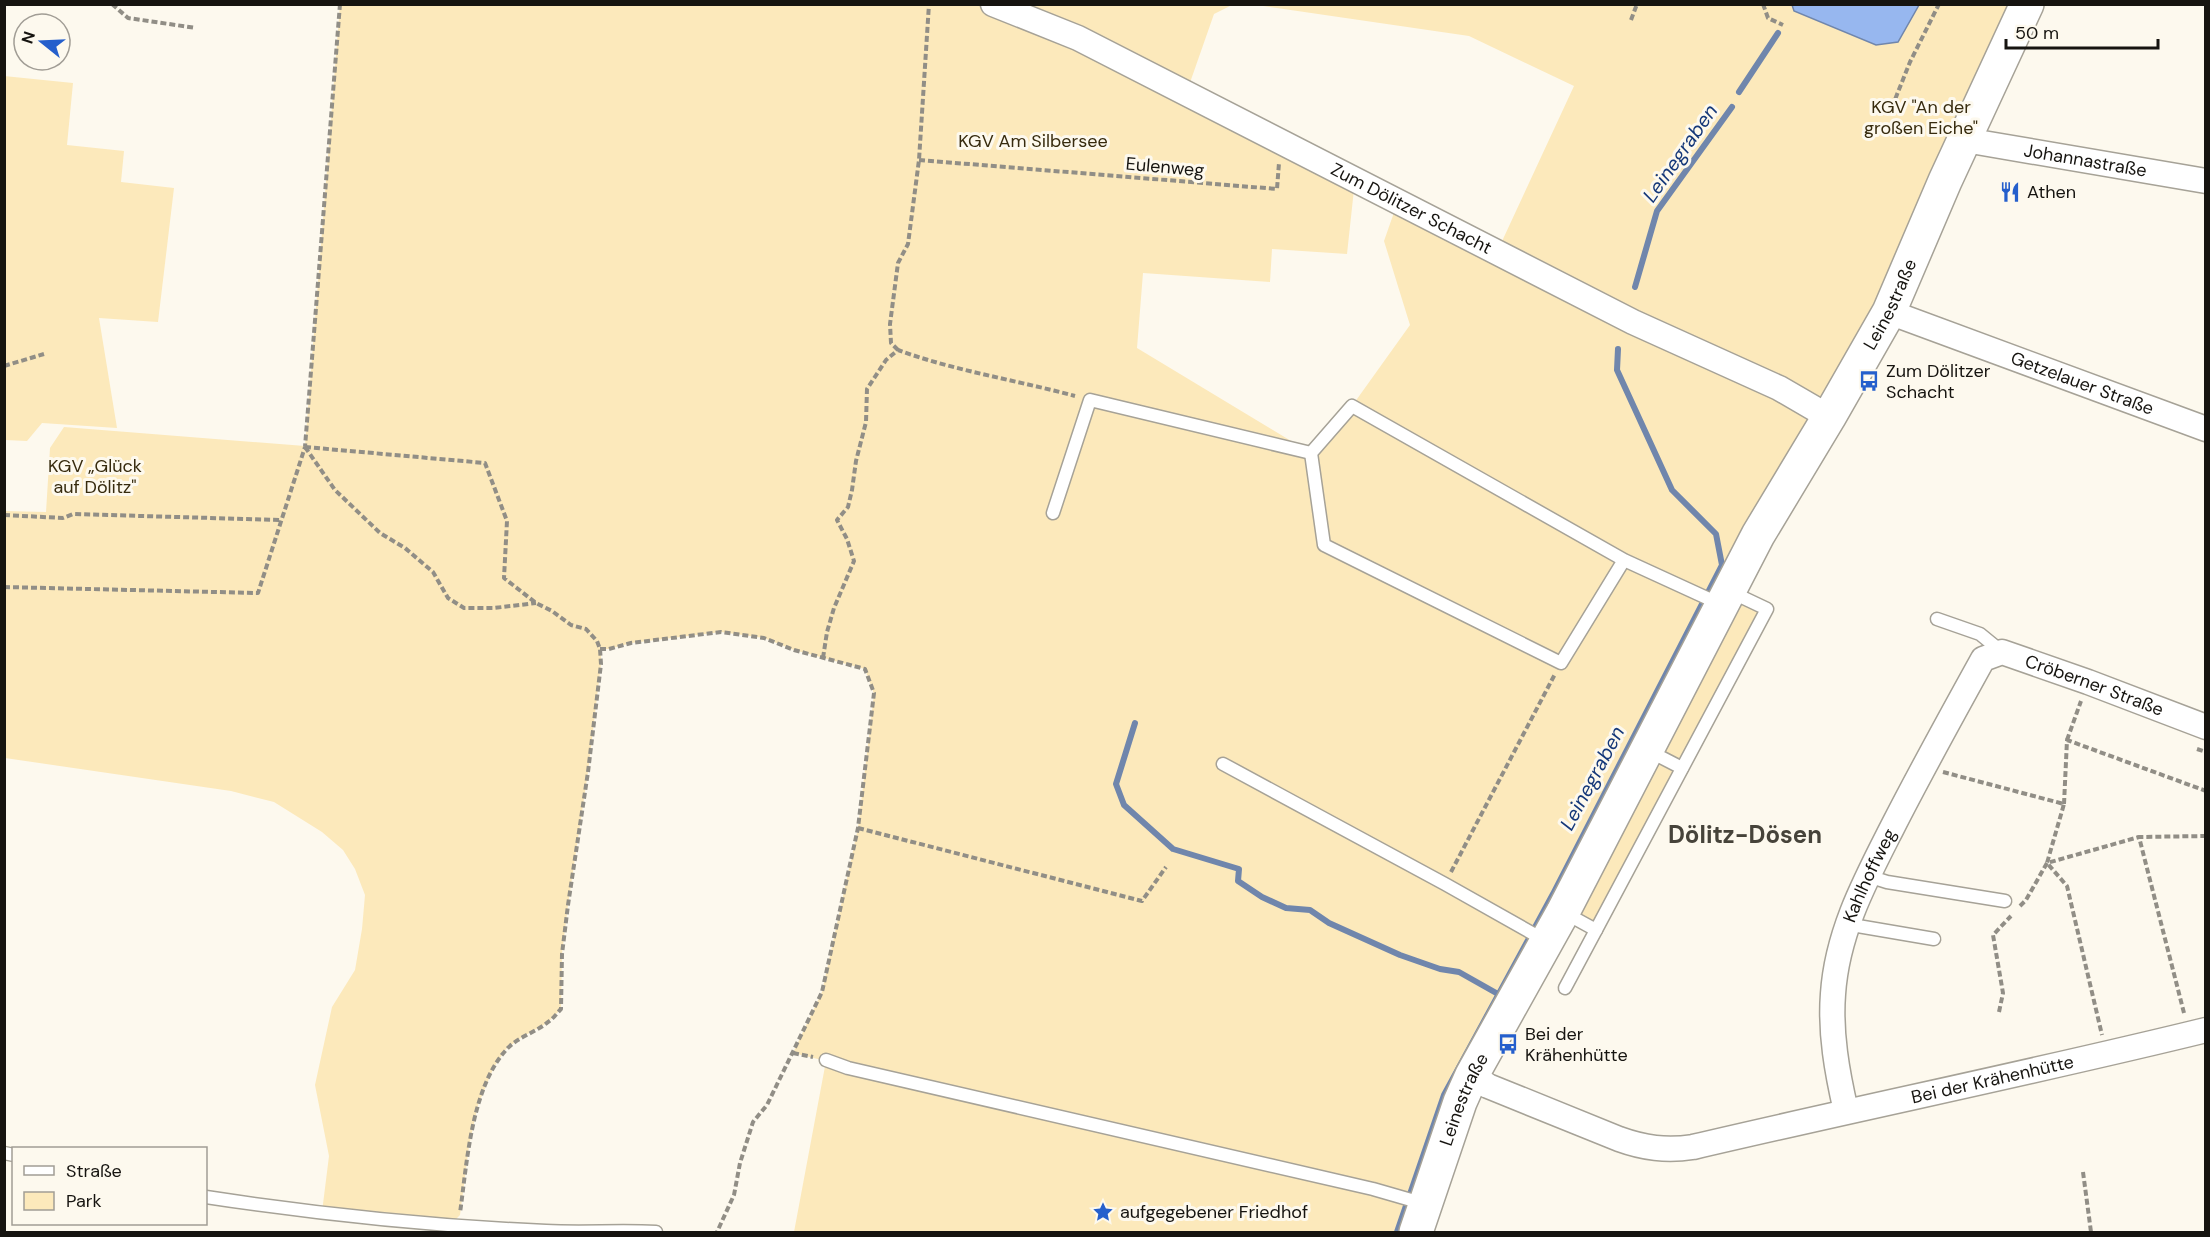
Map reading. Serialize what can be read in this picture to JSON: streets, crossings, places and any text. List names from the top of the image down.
{
  "streets": {
    "main road": ["Leinestraße"],
    "street": [
      "Johannastraße",
      "Zum Dölitzer Schacht",
      "Getzelauer Straße",
      "Cröberner Straße",
      "Kahlhoffweg",
      "Bei der Krähenhütte"
    ],
    "path": ["Eulenweg"]
  },
  "crossings": [
    ["Johannastraße", "Leinestraße"],
    ["Zum Dölitzer Schacht", "Leinestraße"],
    ["Leinestraße", "Getzelauer Straße"],
    ["Leinestraße", "Bei der Krähenhütte"],
    ["Cröberner Straße", "Kahlhoffweg"],
    ["Kahlhoffweg", "Bei der Krähenhütte"]
  ],
  "districts": ["Dölitz-Dösen"],
  "water": ["Leinegraben"],
  "parks": ["KGV \"An der großen Eiche\"", "KGV Am Silbersee", "KGV „Glück auf Dölitz\""],
  "places": {
    "restaurant": ["Athen"],
    "bus stop": ["Zum Dölitzer Schacht", "Bei der Krähenhütte"],
    "place": ["aufgegebener Friedhof"]
  },
  "legend": ["Straße", "Park"],
  "scale_bar": "50 m",
  "north": "left"
}
